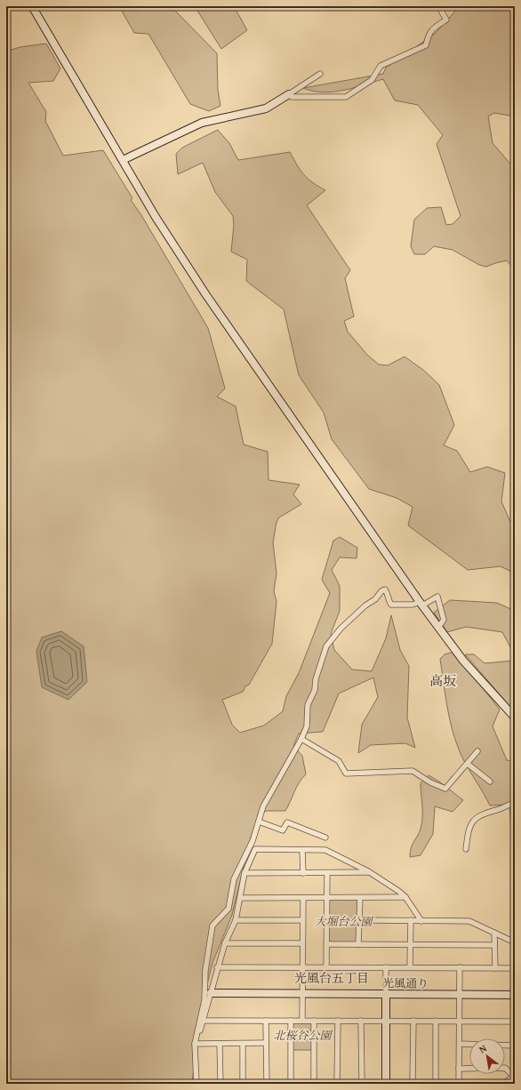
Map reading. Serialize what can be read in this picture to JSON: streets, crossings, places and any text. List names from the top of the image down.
{
  "streets": {
    "street": ["光風通り"]
  },
  "districts": ["高坂", "光風台五丁目"],
  "parks": ["大堀台公園", "北桜谷公園"],
  "north": "top left"
}
